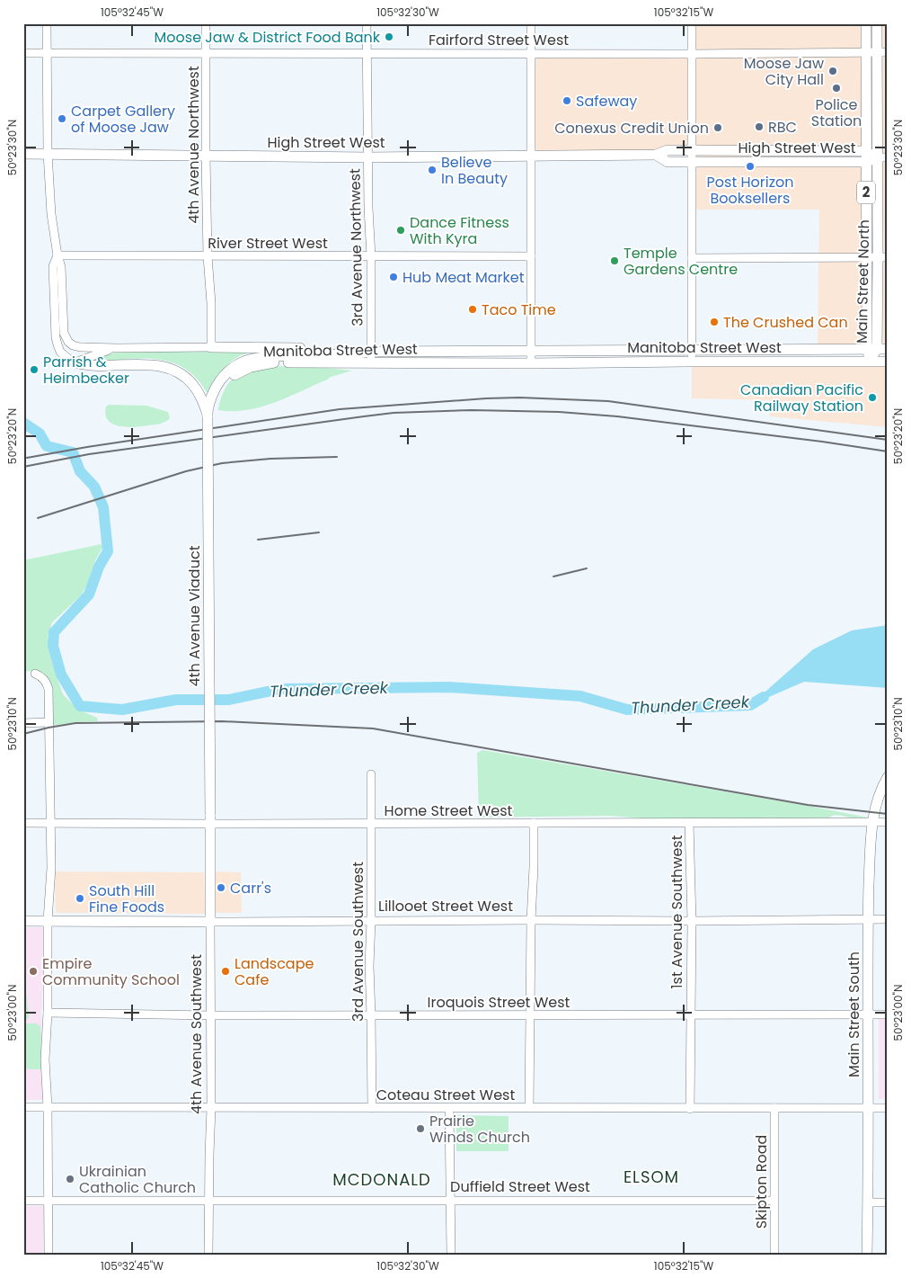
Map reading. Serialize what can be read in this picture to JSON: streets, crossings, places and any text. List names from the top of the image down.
{
  "streets": {
    "main road": [
      "High Street West",
      "2",
      "Main Street North",
      "Manitoba Street West",
      "4th Avenue Viaduct",
      "Lillooet Street West",
      "Main Street South",
      "4th Avenue Southwest"
    ],
    "street": [
      "Fairford Street West",
      "4th Avenue Northwest",
      "River Street West",
      "3rd Avenue Northwest",
      "Home Street West",
      "1st Avenue Southwest",
      "3rd Avenue Southwest",
      "Iroquois Street West",
      "Coteau Street West",
      "Skipton Road",
      "Duffield Street West"
    ]
  },
  "crossings": [
    ["Fairford Street West", "4th Avenue Northwest"],
    ["Fairford Street West", "3rd Avenue Northwest"],
    ["Fairford Street West", "Main Street North"],
    ["High Street West", "4th Avenue Northwest"],
    ["High Street West", "3rd Avenue Northwest"],
    ["High Street West", "Main Street North"],
    ["4th Avenue Northwest", "River Street West"],
    ["River Street West", "3rd Avenue Northwest"],
    ["3rd Avenue Northwest", "Manitoba Street West"],
    ["Main Street North", "Manitoba Street West"],
    ["Manitoba Street West", "4th Avenue Viaduct"],
    ["4th Avenue Viaduct", "Home Street West"],
    ["4th Avenue Viaduct", "4th Avenue Southwest"],
    ["Home Street West", "1st Avenue Southwest"],
    ["Home Street West", "3rd Avenue Southwest"],
    ["Home Street West", "Main Street South"],
    ["Home Street West", "4th Avenue Southwest"],
    ["Lillooet Street West", "1st Avenue Southwest"],
    ["Lillooet Street West", "3rd Avenue Southwest"],
    ["Lillooet Street West", "Main Street South"],
    ["Lillooet Street West", "4th Avenue Southwest"],
    ["1st Avenue Southwest", "Iroquois Street West"],
    ["1st Avenue Southwest", "Coteau Street West"],
    ["3rd Avenue Southwest", "Iroquois Street West"],
    ["3rd Avenue Southwest", "Coteau Street West"],
    ["Iroquois Street West", "Main Street South"],
    ["Iroquois Street West", "4th Avenue Southwest"],
    ["Main Street South", "Coteau Street West"],
    ["4th Avenue Southwest", "Coteau Street West"],
    ["4th Avenue Southwest", "Duffield Street West"],
    ["Coteau Street West", "Skipton Road"],
    ["Skipton Road", "Duffield Street West"]
  ],
  "districts": ["ELSOM", "MCDONALD"],
  "water": ["Thunder Creek"],
  "places": [
    "Moose Jaw & District Food Bank",
    "Moose Jaw City Hall",
    "Police Station",
    "Safeway",
    "Carpet Gallery of Moose Jaw",
    "RBC",
    "Conexus Credit Union",
    "Post Horizon Booksellers",
    "Believe In Beauty",
    "Dance Fitness With Kyra",
    "Temple Gardens Centre",
    "Hub Meat Market",
    "Taco Time",
    "The Crushed Can",
    "Parrish & Heimbecker",
    "Canadian Pacific Railway Station",
    "Carr's",
    "South Hill Fine Foods",
    "Empire Community School",
    "Landscape Cafe",
    "Prairie Winds Church",
    "Ukrainian Catholic Church"
  ],
  "coordinates": [
    "105°32'45\"W",
    "105°32'30\"W",
    "105°32'15\"W",
    "50°23'30\"N",
    "50°23'20\"N",
    "50°23'10\"N",
    "50°23'00\"N"
  ]
}
